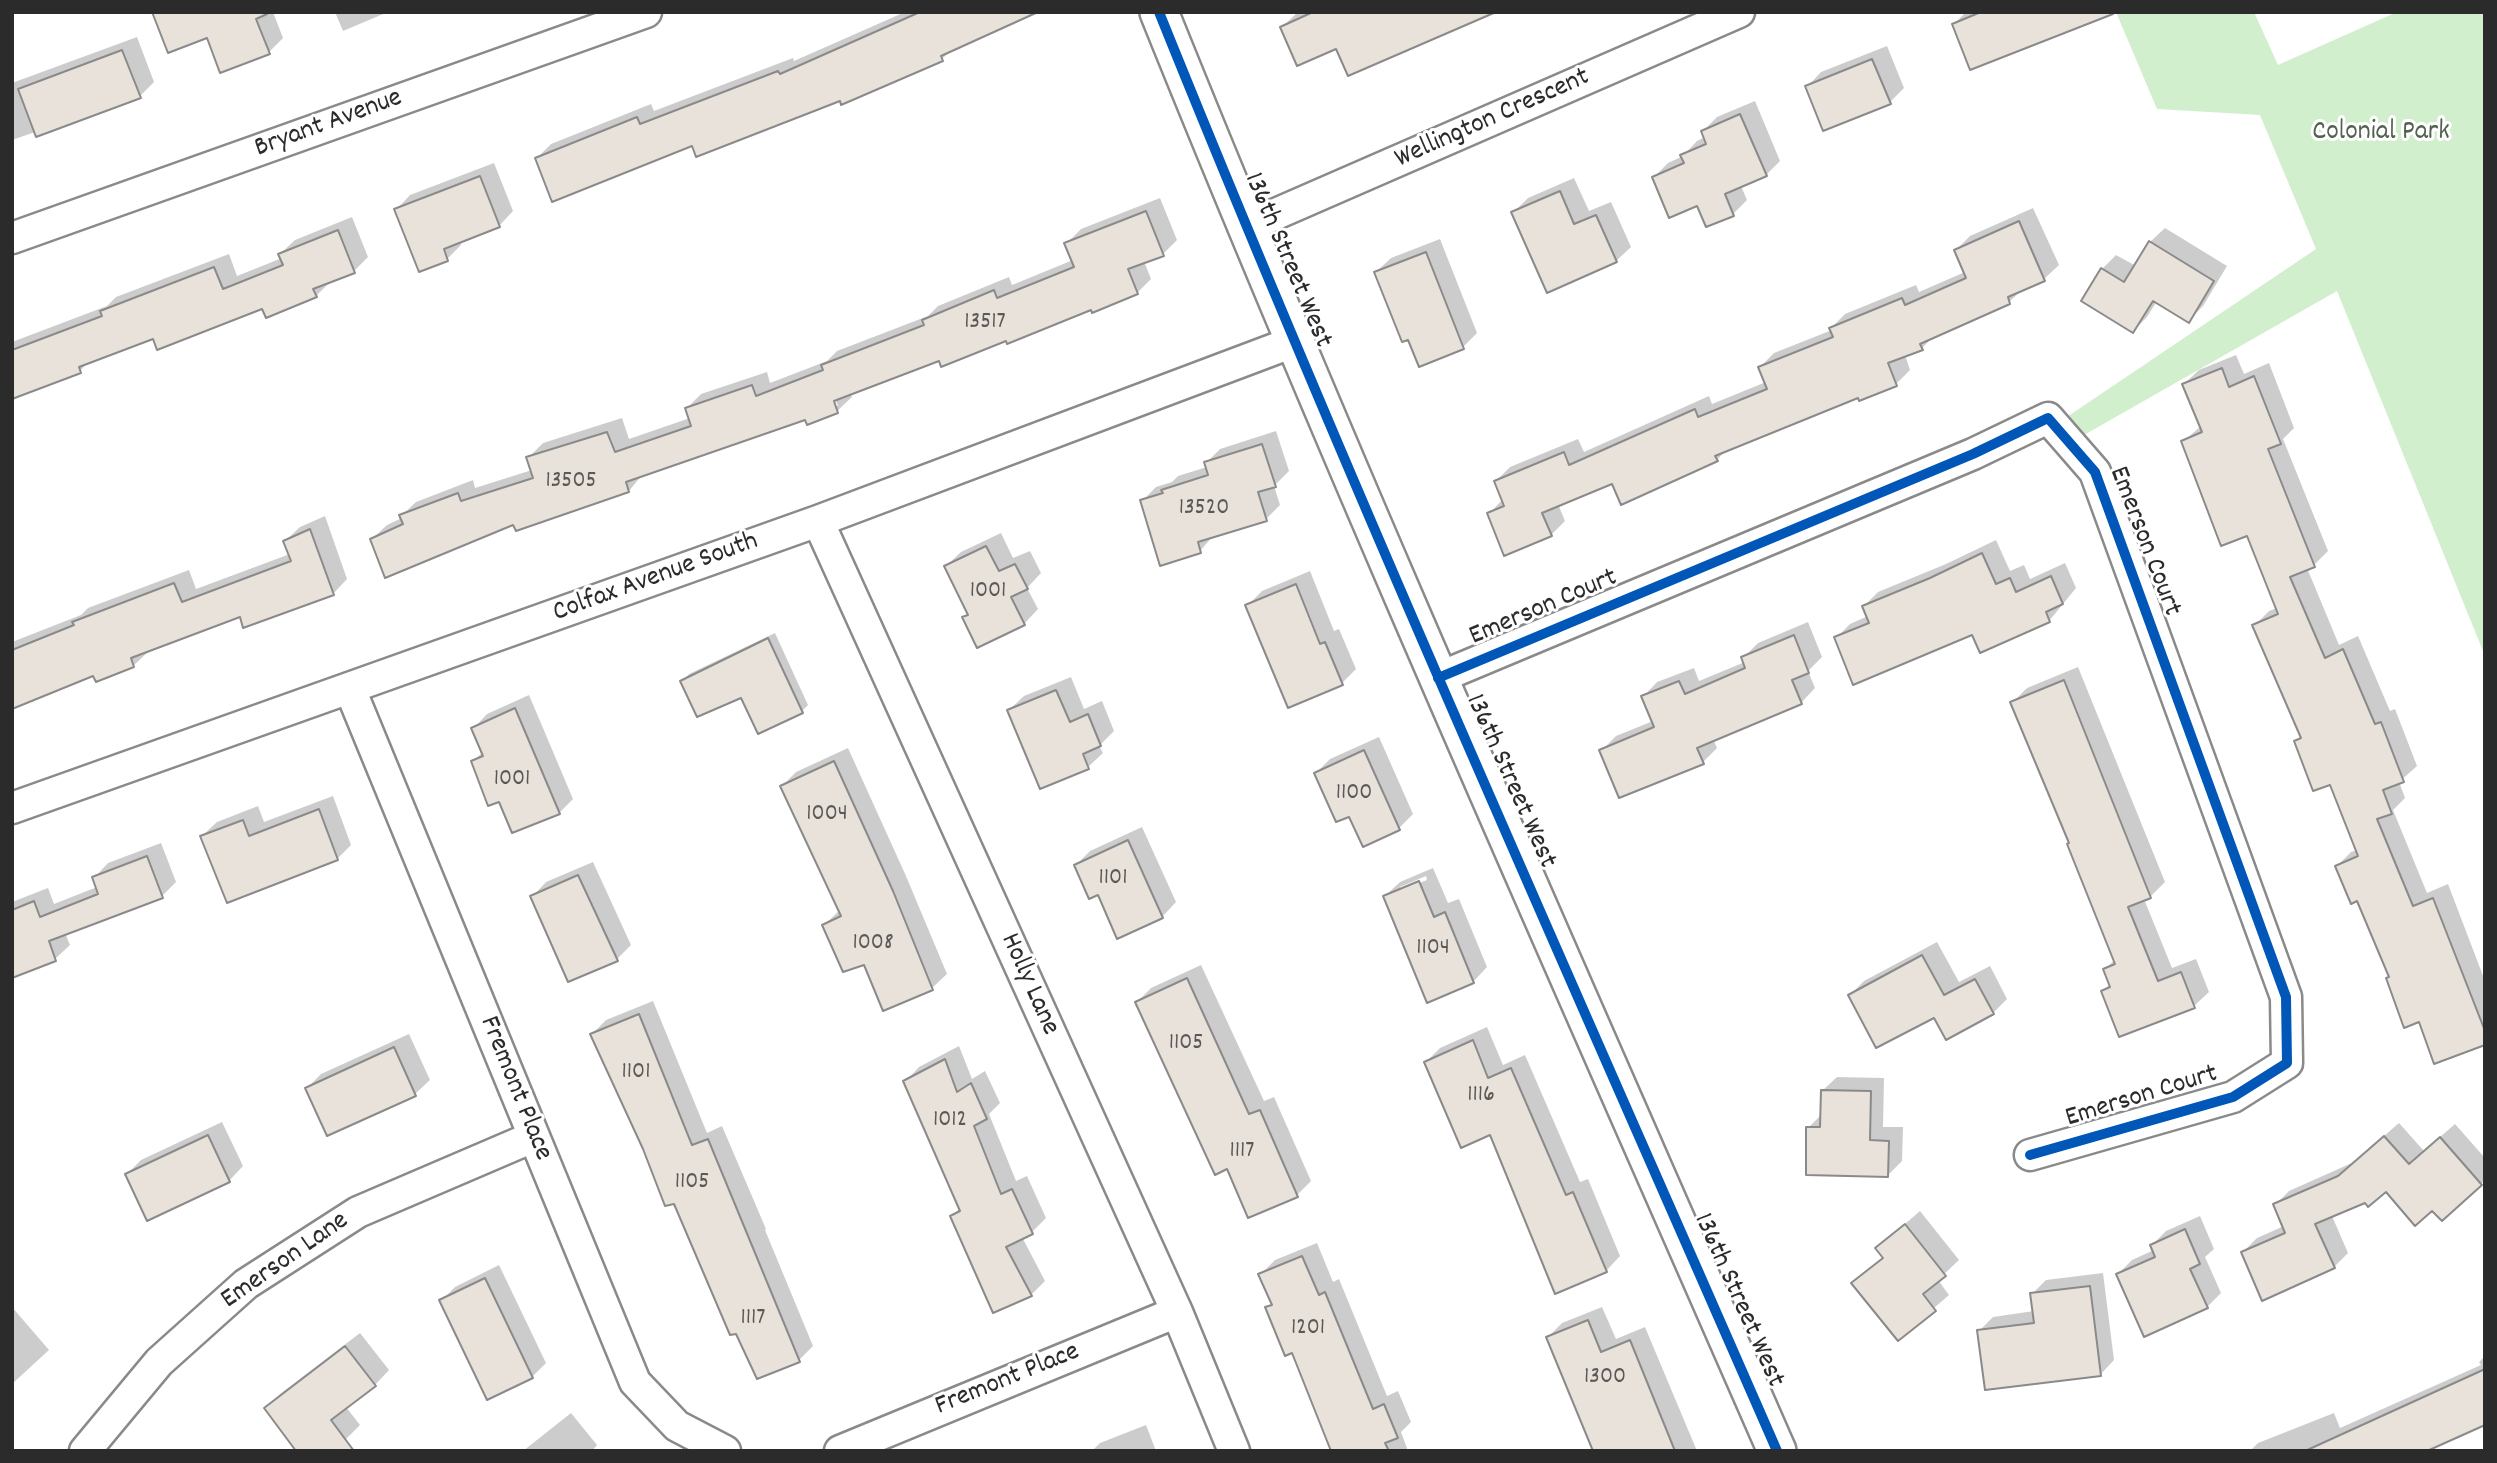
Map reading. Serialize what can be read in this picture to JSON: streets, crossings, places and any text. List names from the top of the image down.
{
  "streets": {
    "street": [
      "Wellington Crescent",
      "Bryant Avenue",
      "136th Street West",
      "Emerson Court",
      "Colfax Avenue South",
      "Holly Lane",
      "Fremont Place",
      "Emerson Lane"
    ]
  },
  "crossings": [
    ["Wellington Crescent", "136th Street West"],
    ["136th Street West", "Emerson Court"],
    ["136th Street West", "Colfax Avenue South"],
    ["Colfax Avenue South", "Holly Lane"],
    ["Colfax Avenue South", "Fremont Place"],
    ["Holly Lane", "Fremont Place"],
    ["Fremont Place", "Emerson Lane"]
  ],
  "parks": ["Colonial Park"],
  "house_numbers": [
    "13517",
    "13505",
    "13520",
    "1001",
    "1001",
    "1100",
    "1004",
    "1101",
    "1008",
    "1104",
    "1105",
    "1101",
    "1116",
    "1012",
    "1117",
    "1105",
    "1117",
    "1201",
    "1300"
  ]
}
